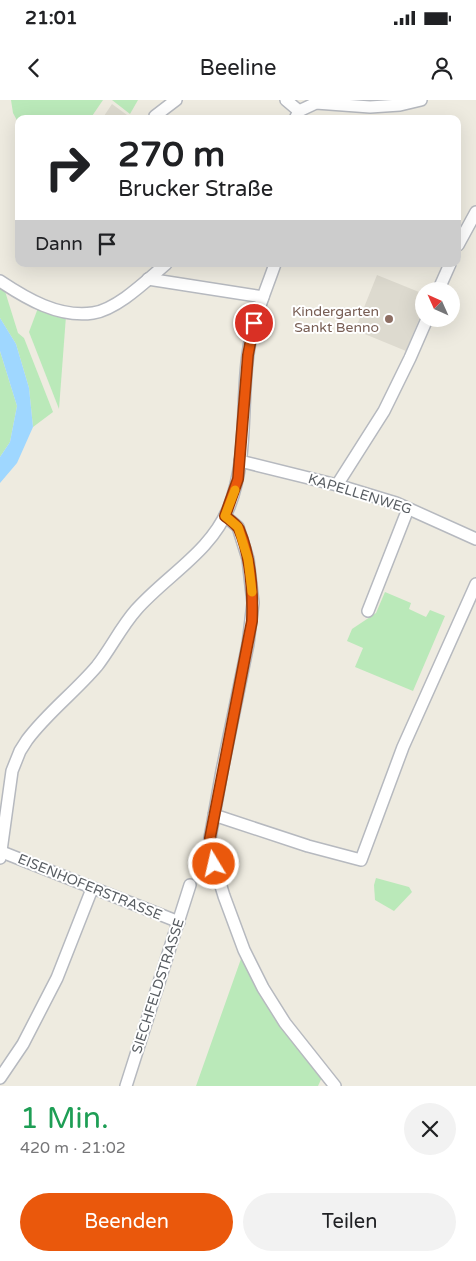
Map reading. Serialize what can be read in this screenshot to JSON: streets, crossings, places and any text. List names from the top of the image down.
{
  "streets": {
    "street": ["KAPELLENWEG", "EISENHOFERSTRASSE", "SIECHFELDSTRASSE"]
  },
  "crossings": [
    ["EISENHOFERSTRASSE", "SIECHFELDSTRASSE"]
  ],
  "places": ["Kindergarten Sankt Benno"],
  "north": "top left",
  "page": {
    "status": "21:01",
    "header": "Beeline",
    "turn": ["270 m", "Brucker Straße"],
    "then": "Dann",
    "heading": ["1 Min.", "420 m · 21:02"],
    "buttons": ["Beenden", "Teilen"]
  }
}
